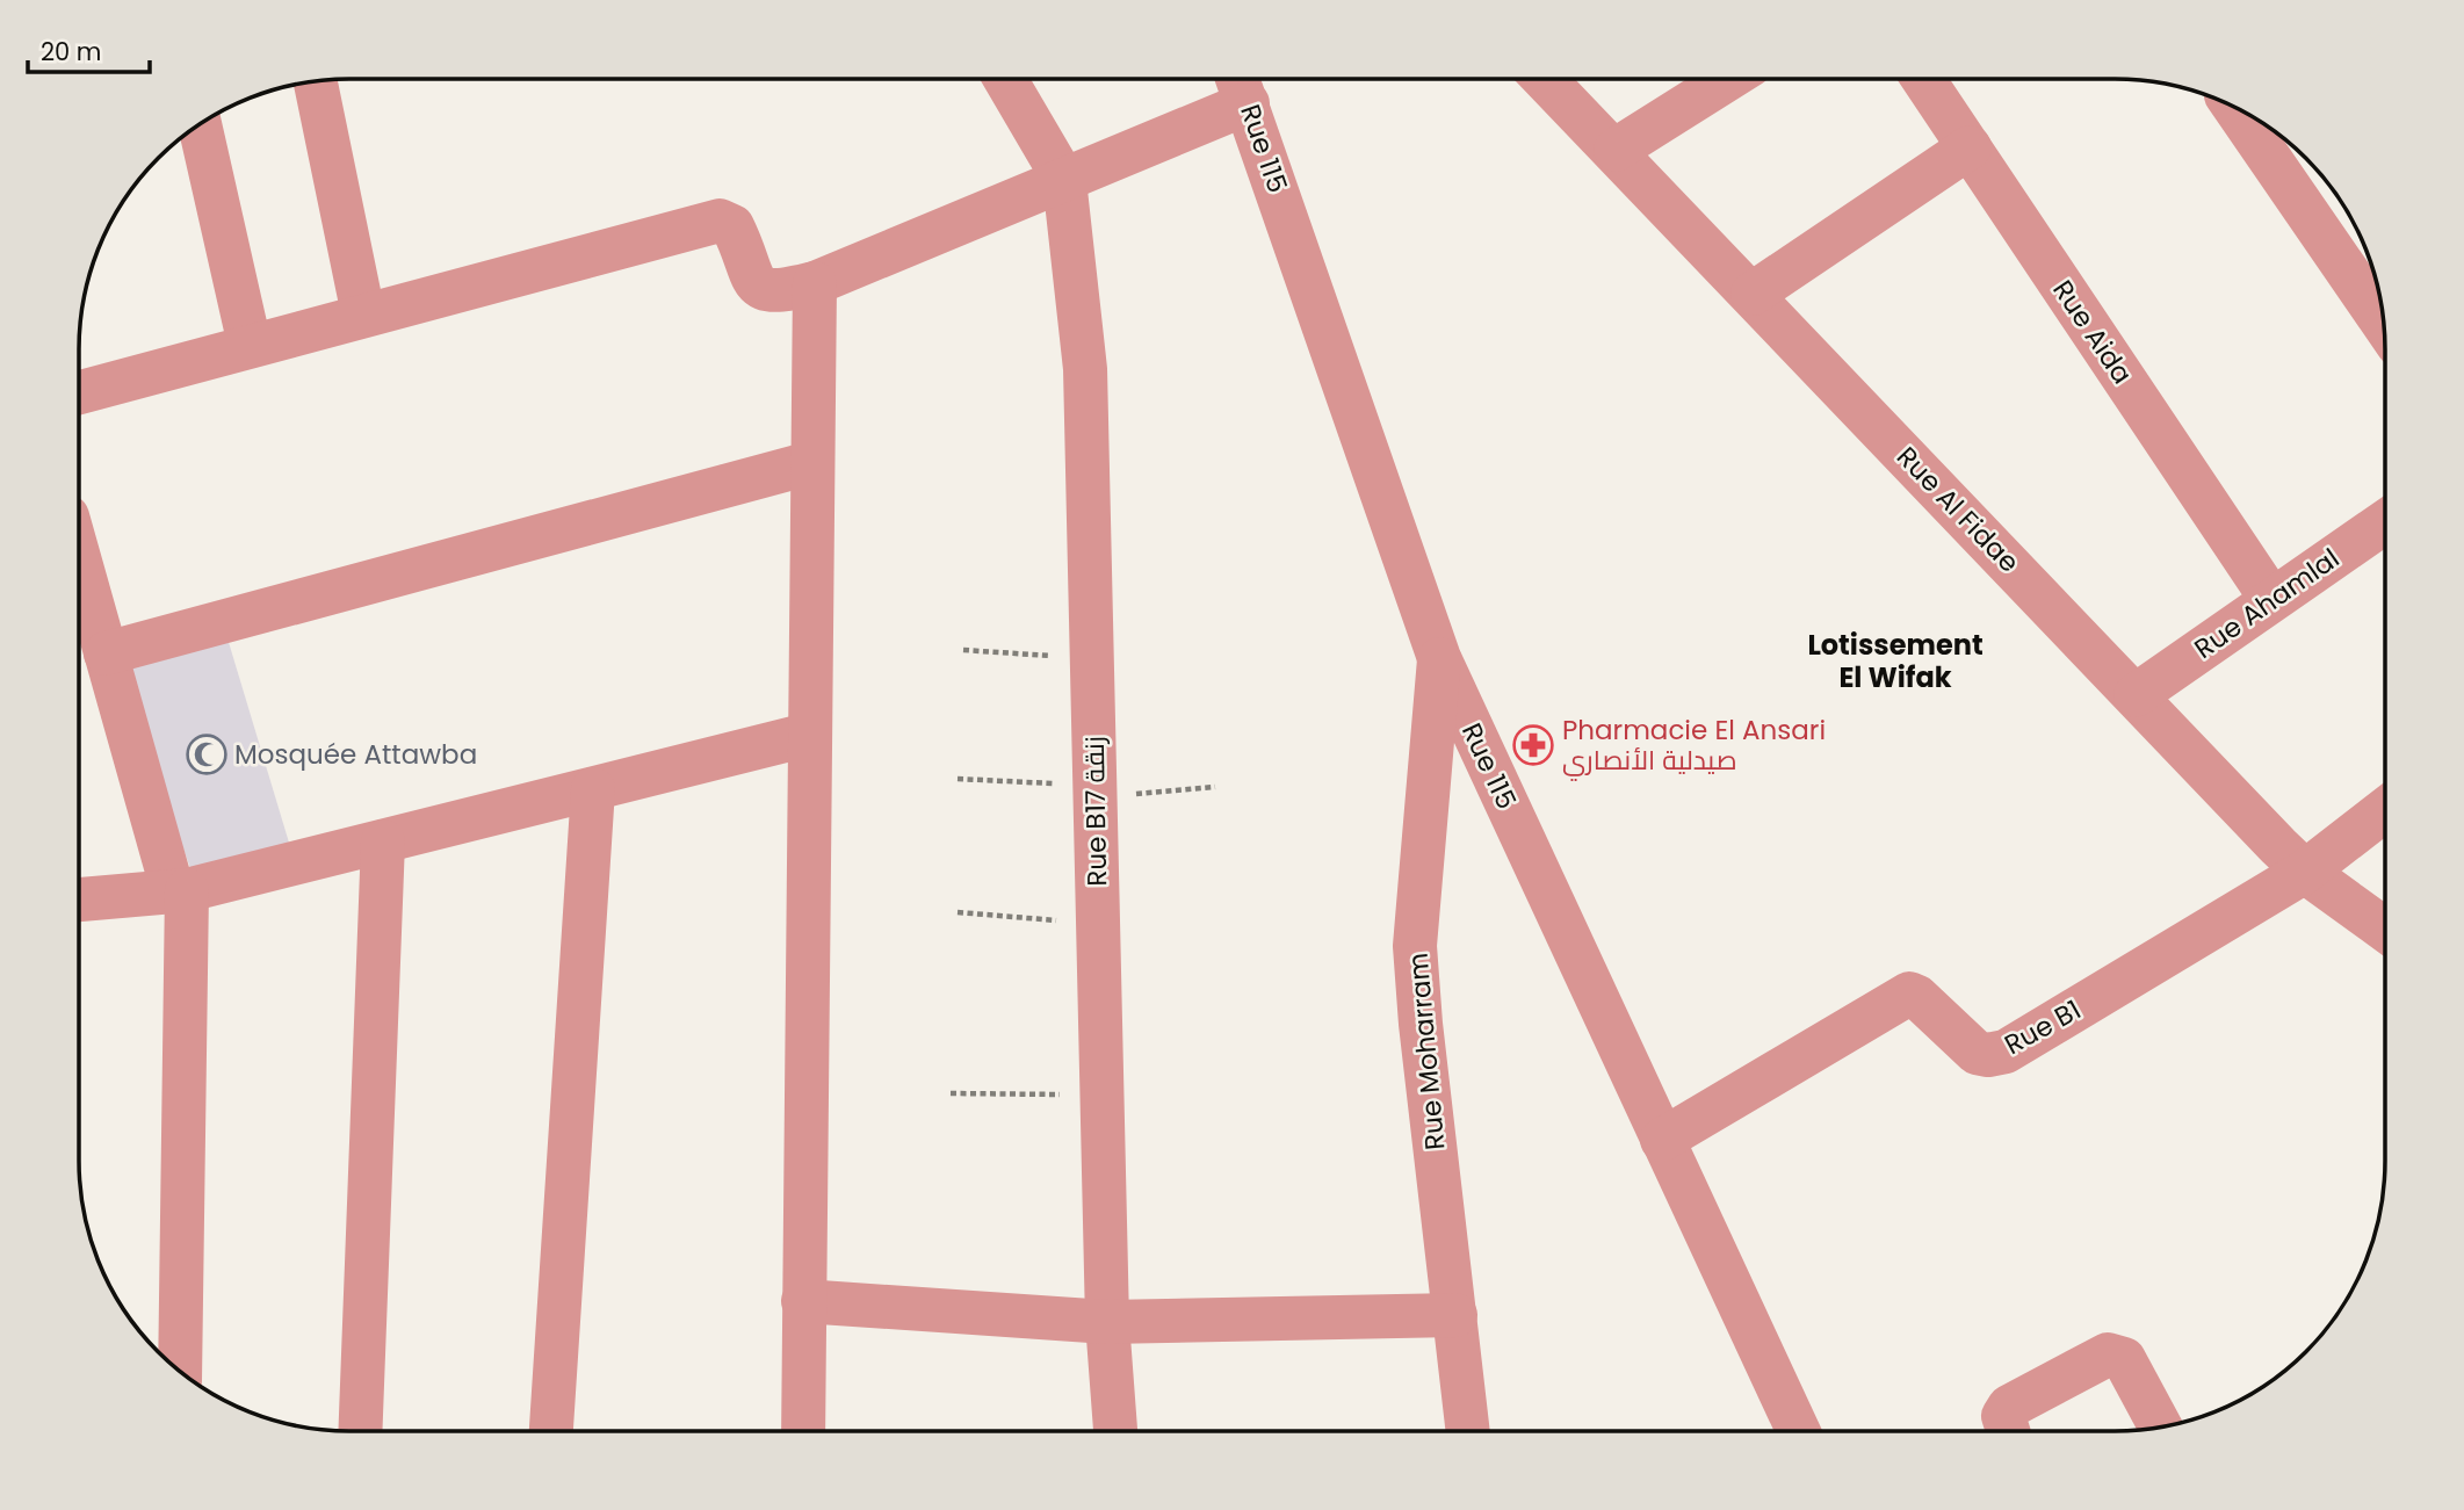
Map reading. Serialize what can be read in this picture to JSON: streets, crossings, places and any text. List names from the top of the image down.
{
  "streets": {
    "street": [
      "Rue 115",
      "Rue Aida",
      "Rue Al Fidae",
      "Rue Ahamlal",
      "Rue B17 زنقة",
      "Rue B1",
      "Rue Moharram"
    ]
  },
  "crossings": [
    ["Rue 115", "Rue B1"],
    ["Rue 115", "Rue Moharram"],
    ["Rue Aida", "Rue Ahamlal"],
    ["Rue Al Fidae", "Rue Ahamlal"],
    ["Rue Al Fidae", "Rue B1"]
  ],
  "districts": ["Lotissement El Wifak"],
  "places": {
    "pharmacy": ["Pharmacie El Ansari صيدلية الأنصاري"],
    "mosque": ["Mosquée Attawba"]
  },
  "scale_bar": "20 m"
}
